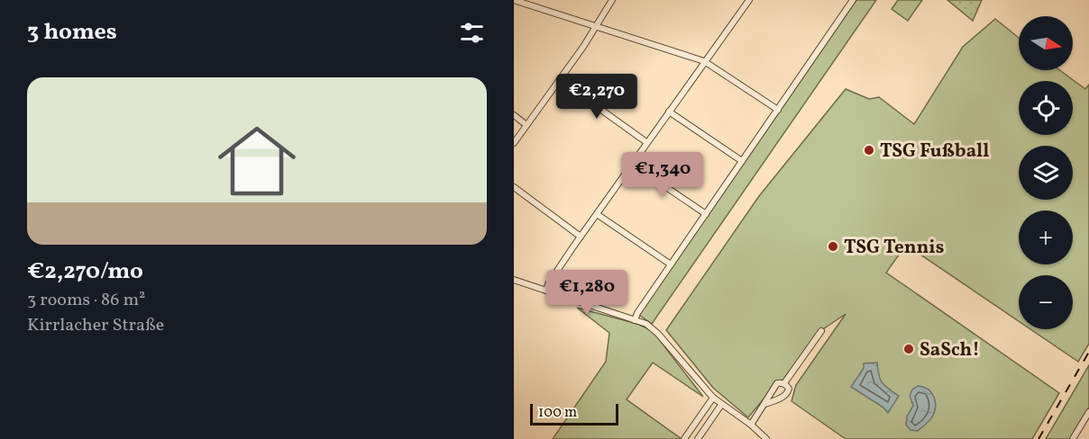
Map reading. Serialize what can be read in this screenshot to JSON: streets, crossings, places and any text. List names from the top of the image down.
{
  "places": ["TSG Fußball", "TSG Tennis", "SaSch!"],
  "scale_bar": "100 m",
  "north": "right",
  "page": {
    "heading": "3 homes",
    "map_buttons": ["+", "−"],
    "list": [
      {
        "name": "€2,270/mo",
        "note": "3 rooms · 86 m² · Kirrlacher Straße"
      }
    ],
    "price": ["€2,270", "€1,340", "€1,280"],
    "scale": "100 m"
  }
}
